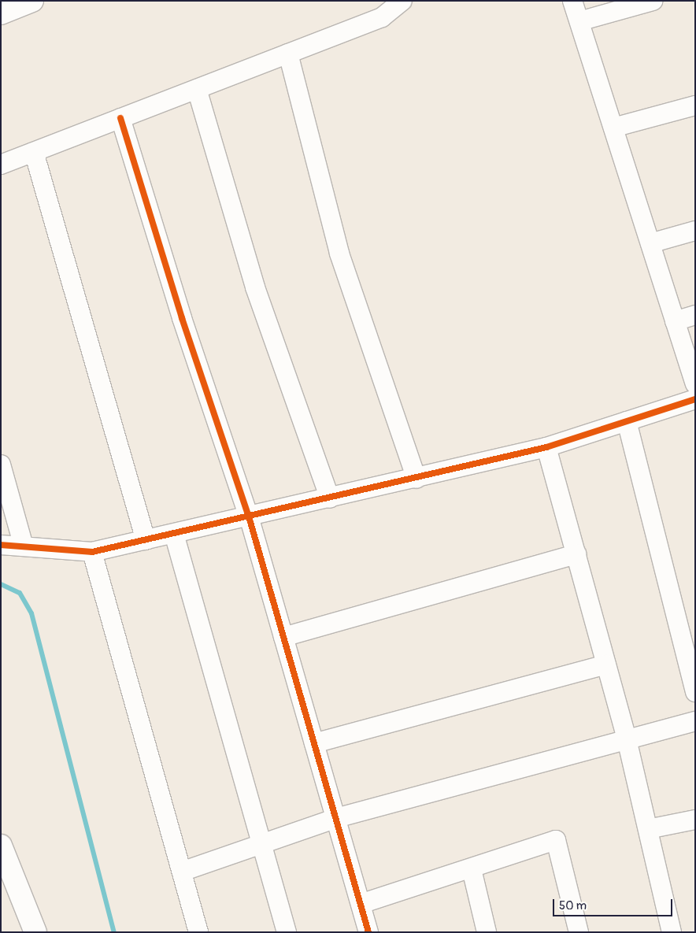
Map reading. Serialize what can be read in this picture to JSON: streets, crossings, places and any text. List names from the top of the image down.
{
  "scale_bar": "50 m"
}
